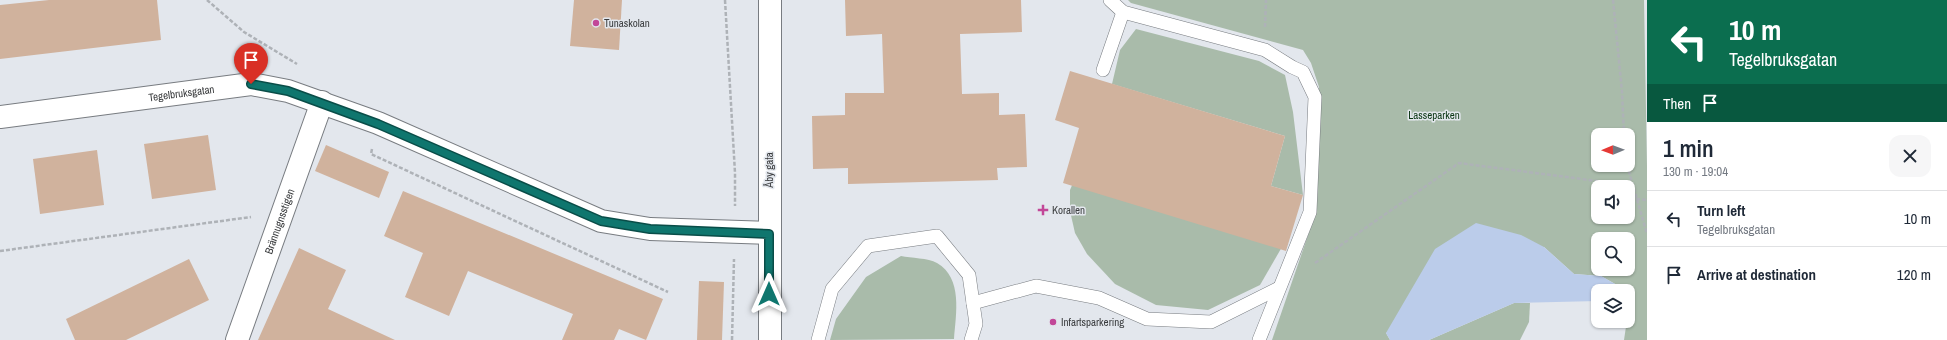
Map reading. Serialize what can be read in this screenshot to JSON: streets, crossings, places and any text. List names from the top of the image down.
{
  "streets": {
    "street": ["Tegelbruksgatan", "Åby gata", "Brännugnsstigen"]
  },
  "crossings": [
    ["Tegelbruksgatan", "Åby gata"],
    ["Tegelbruksgatan", "Brännugnsstigen"]
  ],
  "parks": ["Lasseparken"],
  "places": {
    "other": ["Tunaskolan", "Infartsparkering"],
    "health": ["Korallen"]
  },
  "north": "left",
  "page": {
    "turn": ["10 m", "Tegelbruksgatan"],
    "then": "Then",
    "heading": ["1 min", "130 m · 19:04"],
    "list": [
      {
        "name": "Turn left",
        "note": "Tegelbruksgatan",
        "value": "10 m"
      },
      {
        "name": "Arrive at destination",
        "value": "120 m"
      }
    ]
  }
}
